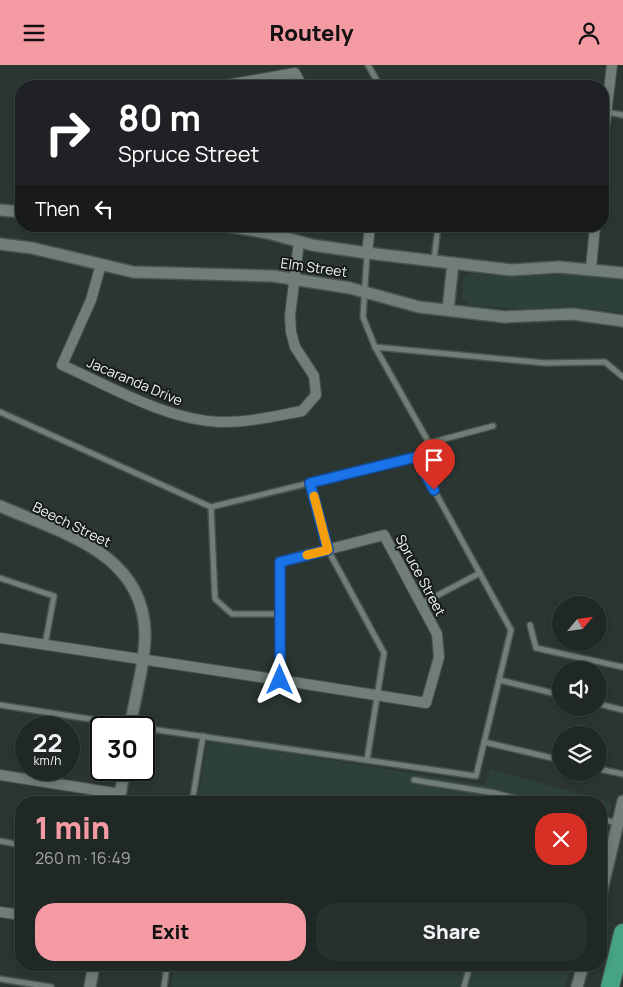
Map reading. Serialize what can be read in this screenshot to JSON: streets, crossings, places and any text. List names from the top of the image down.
{
  "streets": {
    "street": [
      "Elm Street",
      "Jacaranda Drive",
      "Beech Street",
      "Spruce Street"
    ]
  },
  "crossings": [
    ["Elm Street", "Jacaranda Drive"],
    ["Beech Street", "Spruce Street"]
  ],
  "north": "top right",
  "page": {
    "header": "Routely",
    "turn": ["80 m", "Spruce Street"],
    "then": "Then",
    "speed": "22 km/h",
    "limit": "30",
    "heading": ["1 min", "260 m · 16:49"],
    "buttons": ["Exit", "Share"]
  }
}
